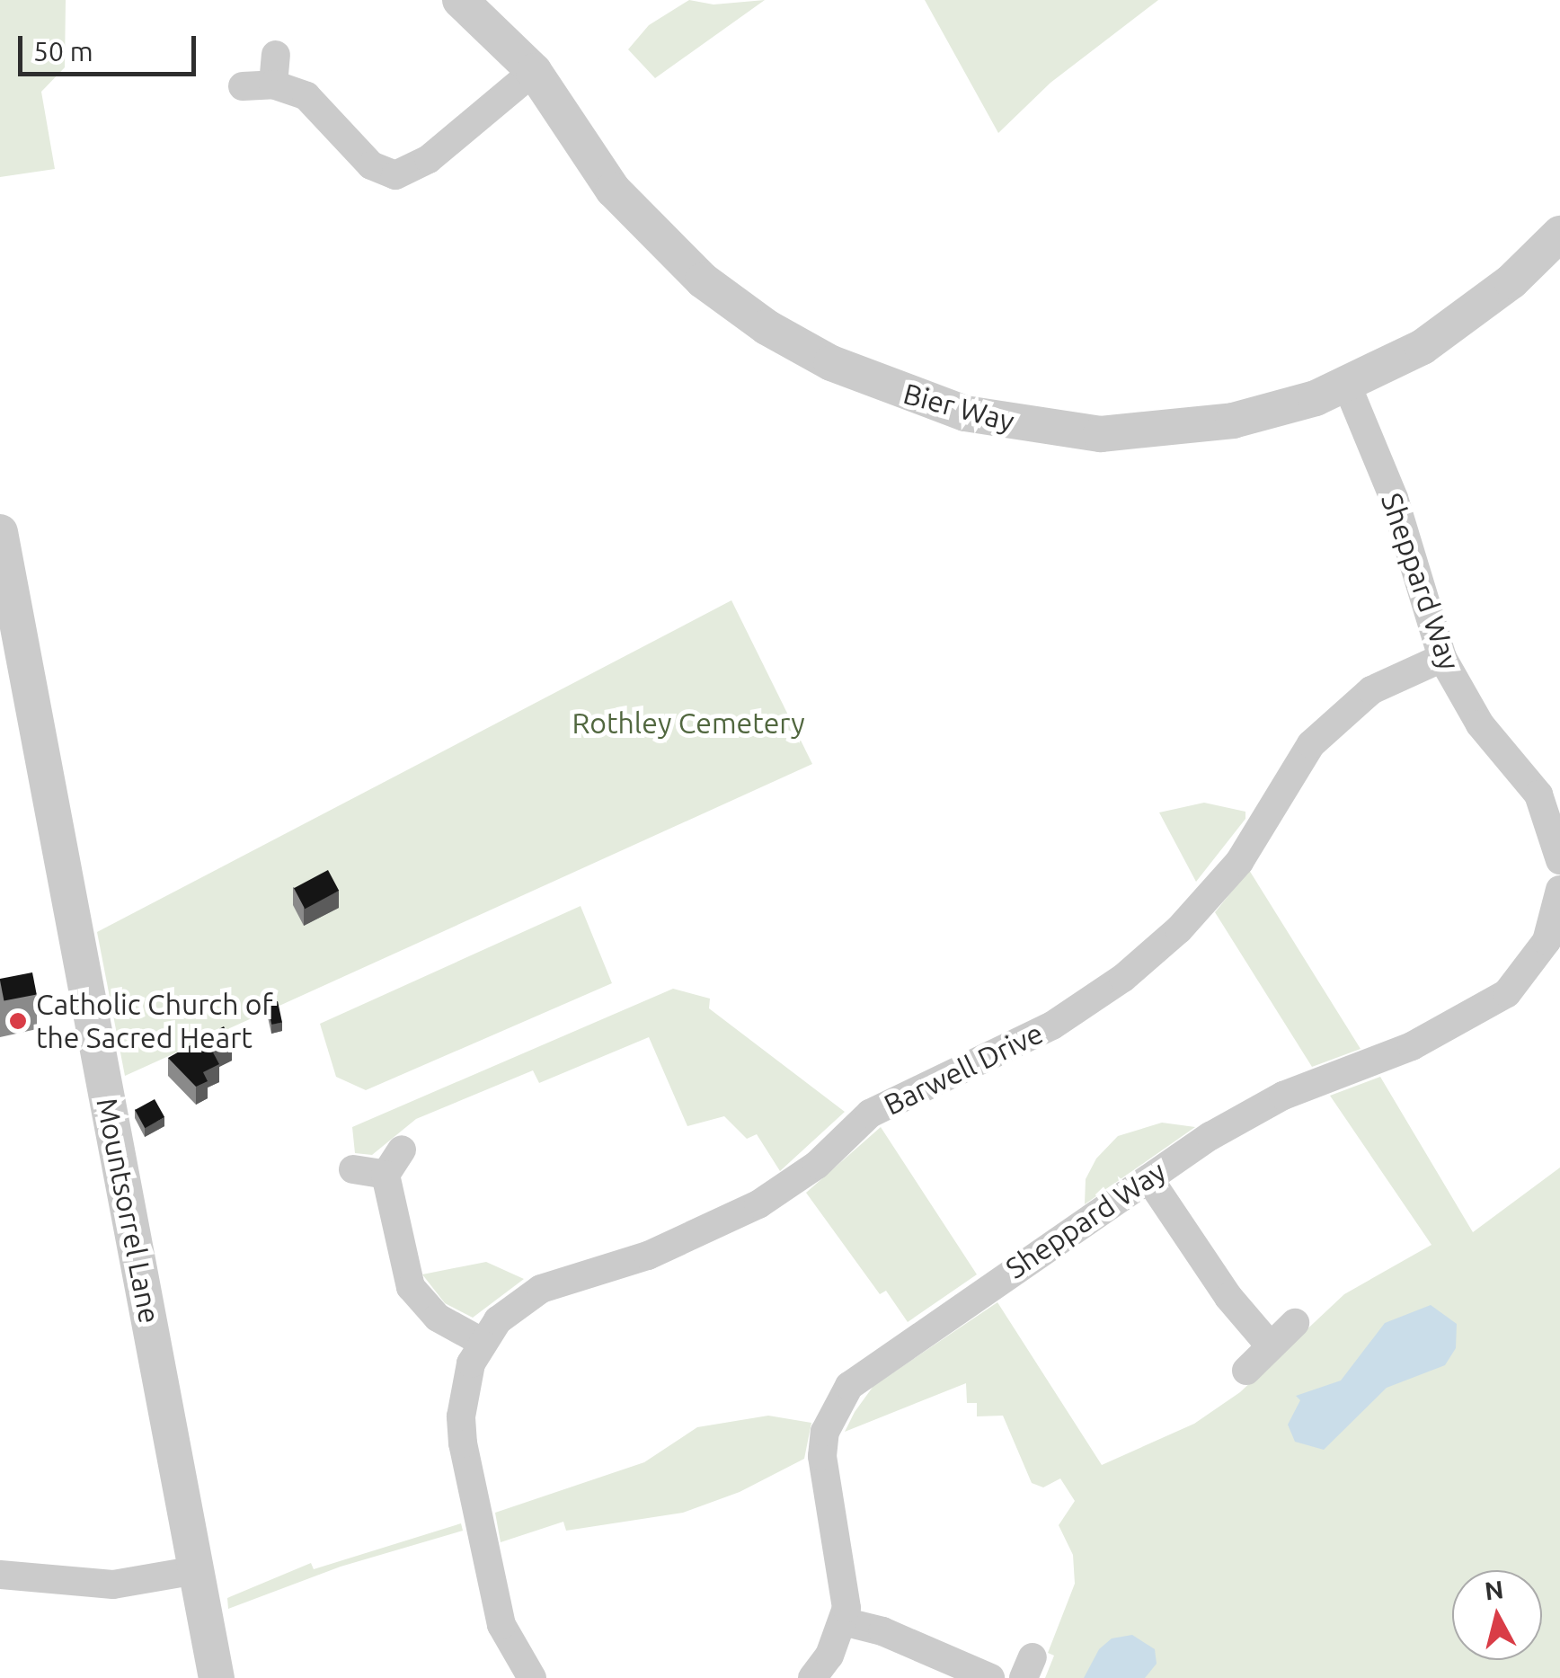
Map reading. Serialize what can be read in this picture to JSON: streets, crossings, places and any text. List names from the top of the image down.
{
  "streets": {
    "street": [
      "Bier Way",
      "Sheppard Way",
      "Barwell Drive",
      "Mountsorrel Lane"
    ]
  },
  "crossings": [
    ["Bier Way", "Sheppard Way"],
    ["Sheppard Way", "Barwell Drive"]
  ],
  "parks": ["Rothley Cemetery"],
  "places": ["Catholic Church of the Sacred Heart"],
  "scale_bar": "50 m",
  "north": "top"
}
